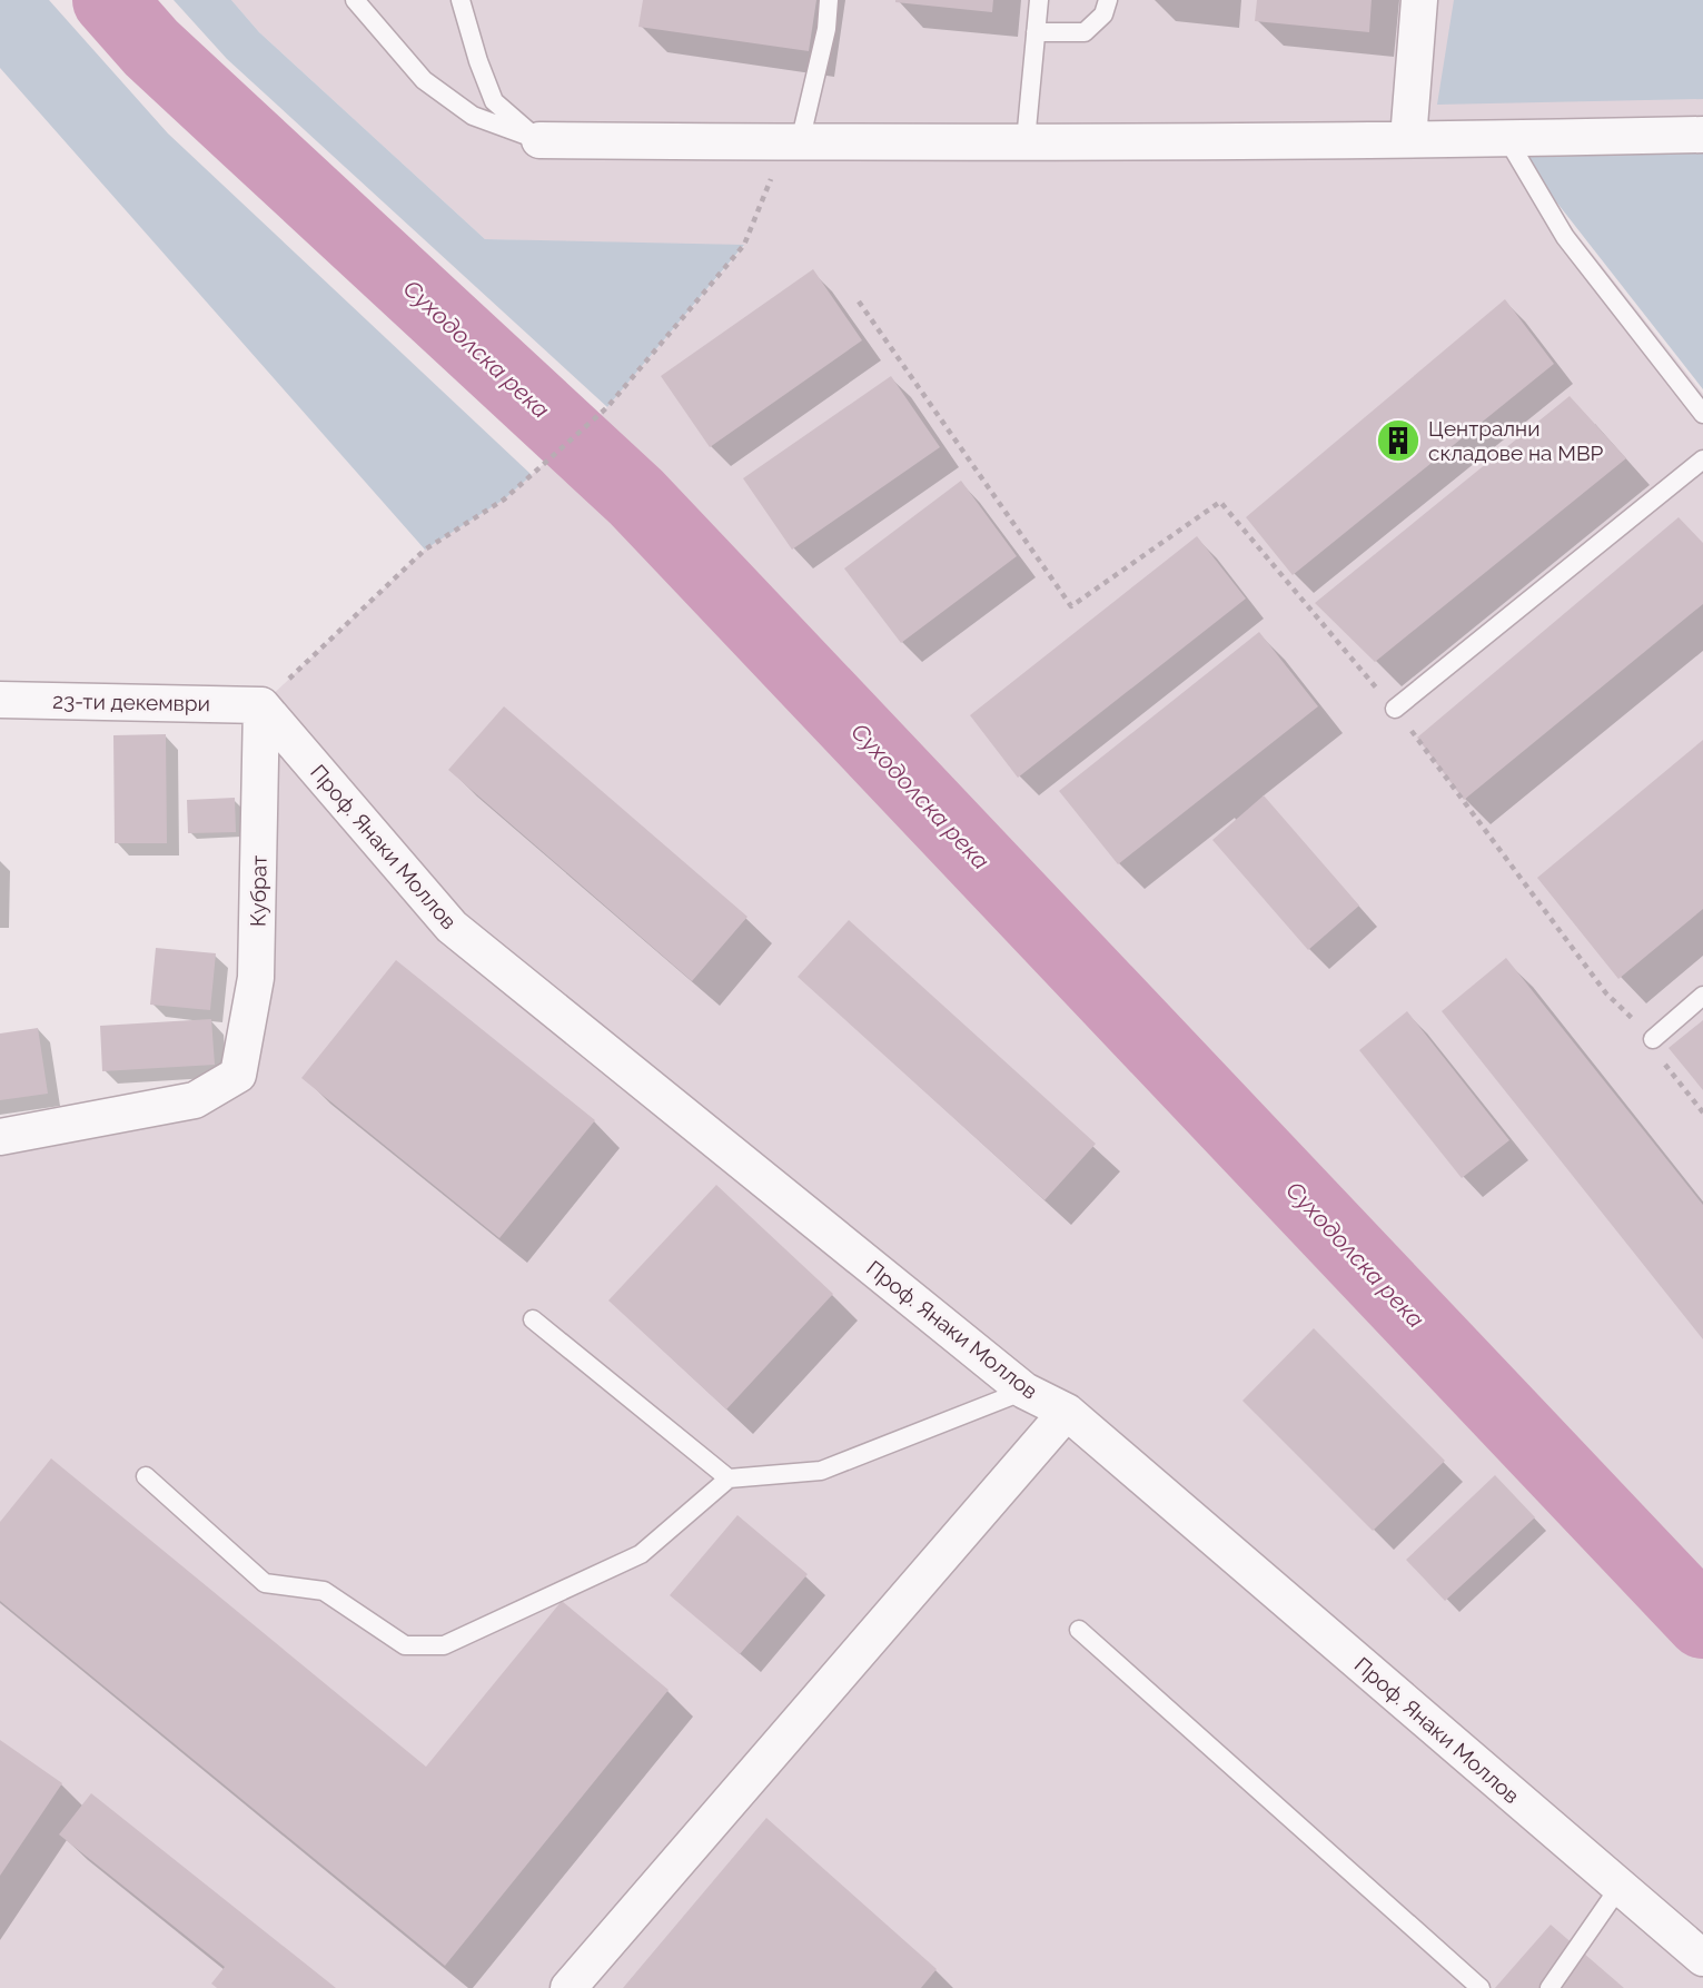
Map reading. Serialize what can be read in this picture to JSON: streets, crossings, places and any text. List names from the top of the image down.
{
  "streets": {
    "street": ["23-ти декември", "Проф. Янаки Моллов", "Кубрат"]
  },
  "crossings": [
    ["23-ти декември", "Проф. Янаки Моллов"],
    ["23-ти декември", "Кубрат"],
    ["Проф. Янаки Моллов", "Кубрат"]
  ],
  "water": ["Суходолска река"],
  "places": {
    "building": ["Централни складове на МВР"]
  }
}
